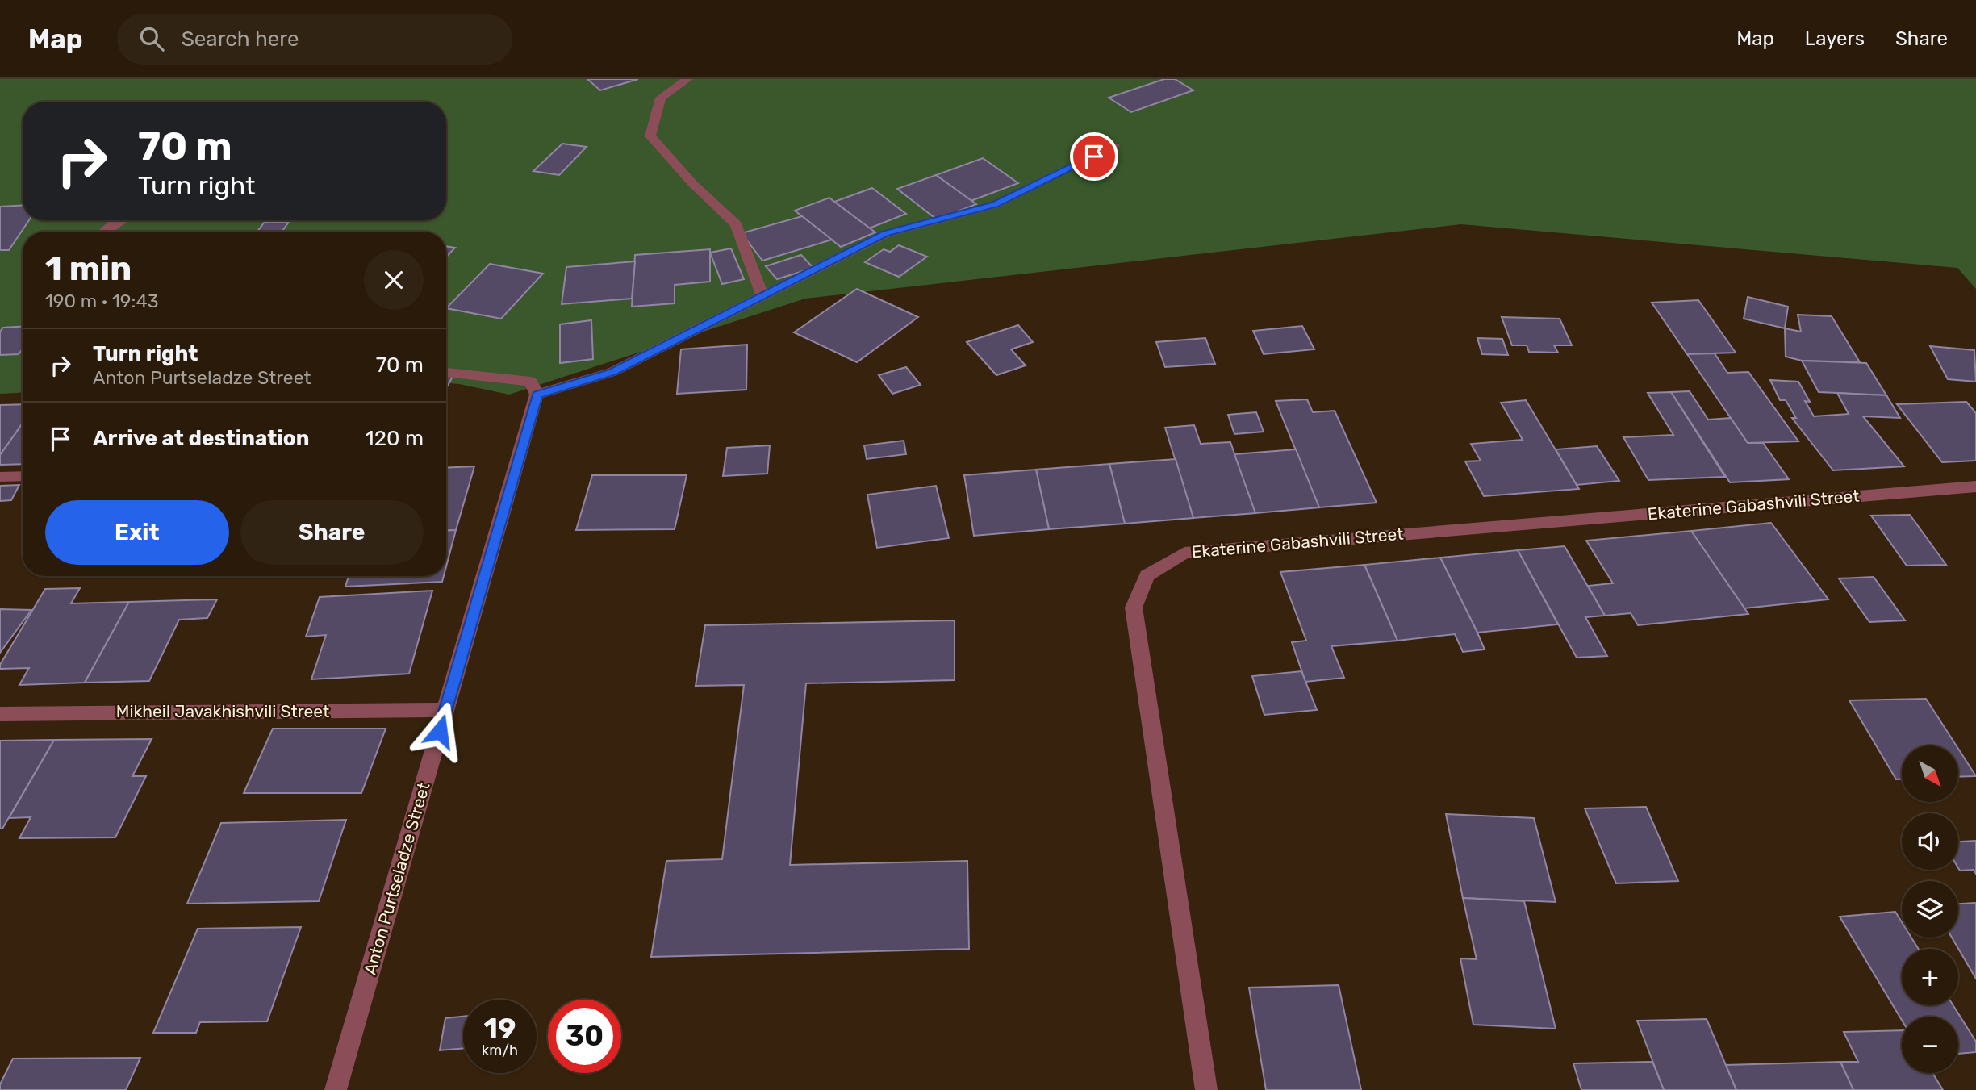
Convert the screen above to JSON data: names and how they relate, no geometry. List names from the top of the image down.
{
  "streets": {
    "street": ["Ekaterine Gabashvili Street", "Mikheil Javakhishvili Street", "Anton Purtseladze Street"]
  },
  "crossings": [
    ["Mikheil Javakhishvili Street", "Anton Purtseladze Street"]
  ],
  "north": "bottom right",
  "page": {
    "header": "Map",
    "search": "Search here",
    "nav": ["Map", "Layers", "Share"],
    "turn": ["70 m", "Turn right"],
    "heading": ["1 min", "190 m · 19:43"],
    "list": [
      {
        "name": "Turn right",
        "note": "Anton Purtseladze Street",
        "value": "70 m"
      },
      {
        "name": "Arrive at destination",
        "value": "120 m"
      }
    ],
    "buttons": ["Exit", "Share"],
    "map_buttons": ["+", "−"],
    "speed": "19 km/h",
    "limit": "30"
  }
}
